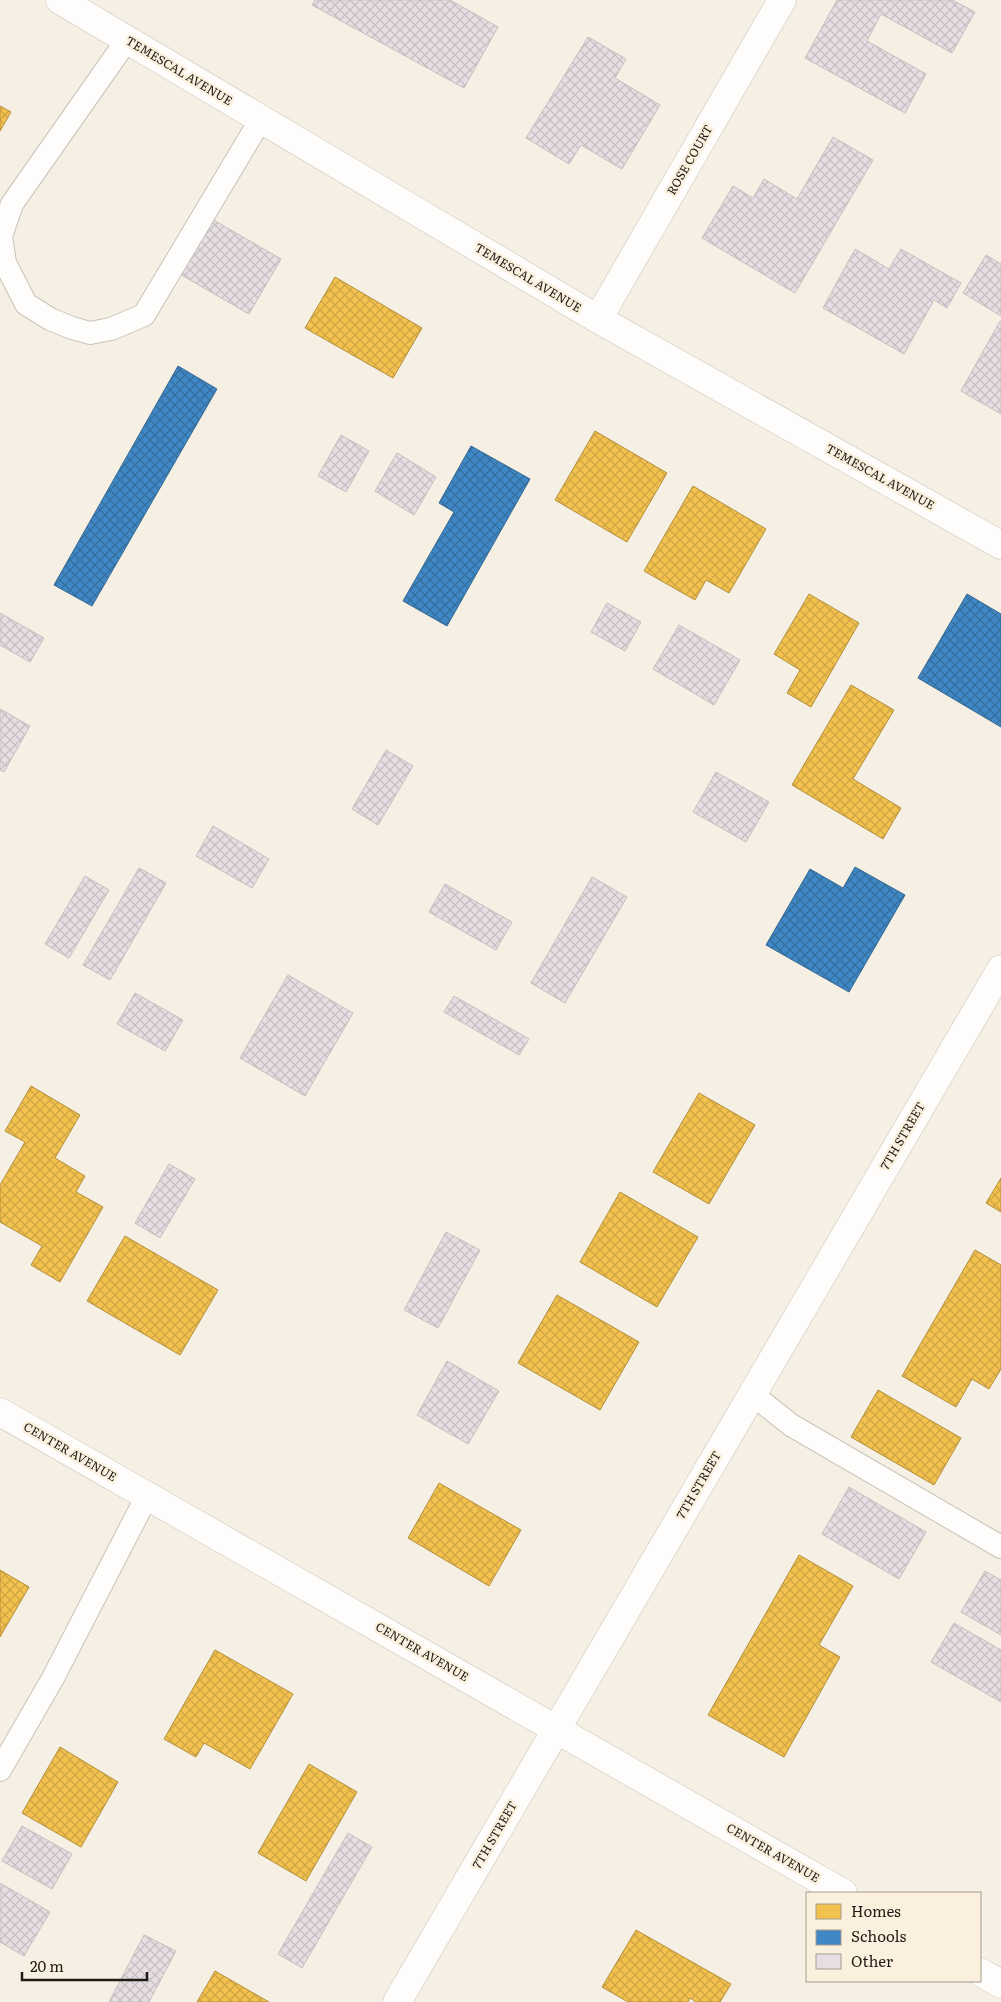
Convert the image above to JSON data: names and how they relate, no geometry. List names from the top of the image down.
{
  "streets": {
    "street": [
      "TEMESCAL AVENUE",
      "ROSE COURT",
      "7TH STREET",
      "CENTER AVENUE"
    ]
  },
  "crossings": [
    ["TEMESCAL AVENUE", "ROSE COURT"],
    ["7TH STREET", "CENTER AVENUE"]
  ],
  "legend": ["Homes", "Schools", "Other"],
  "scale_bar": "20 m"
}
